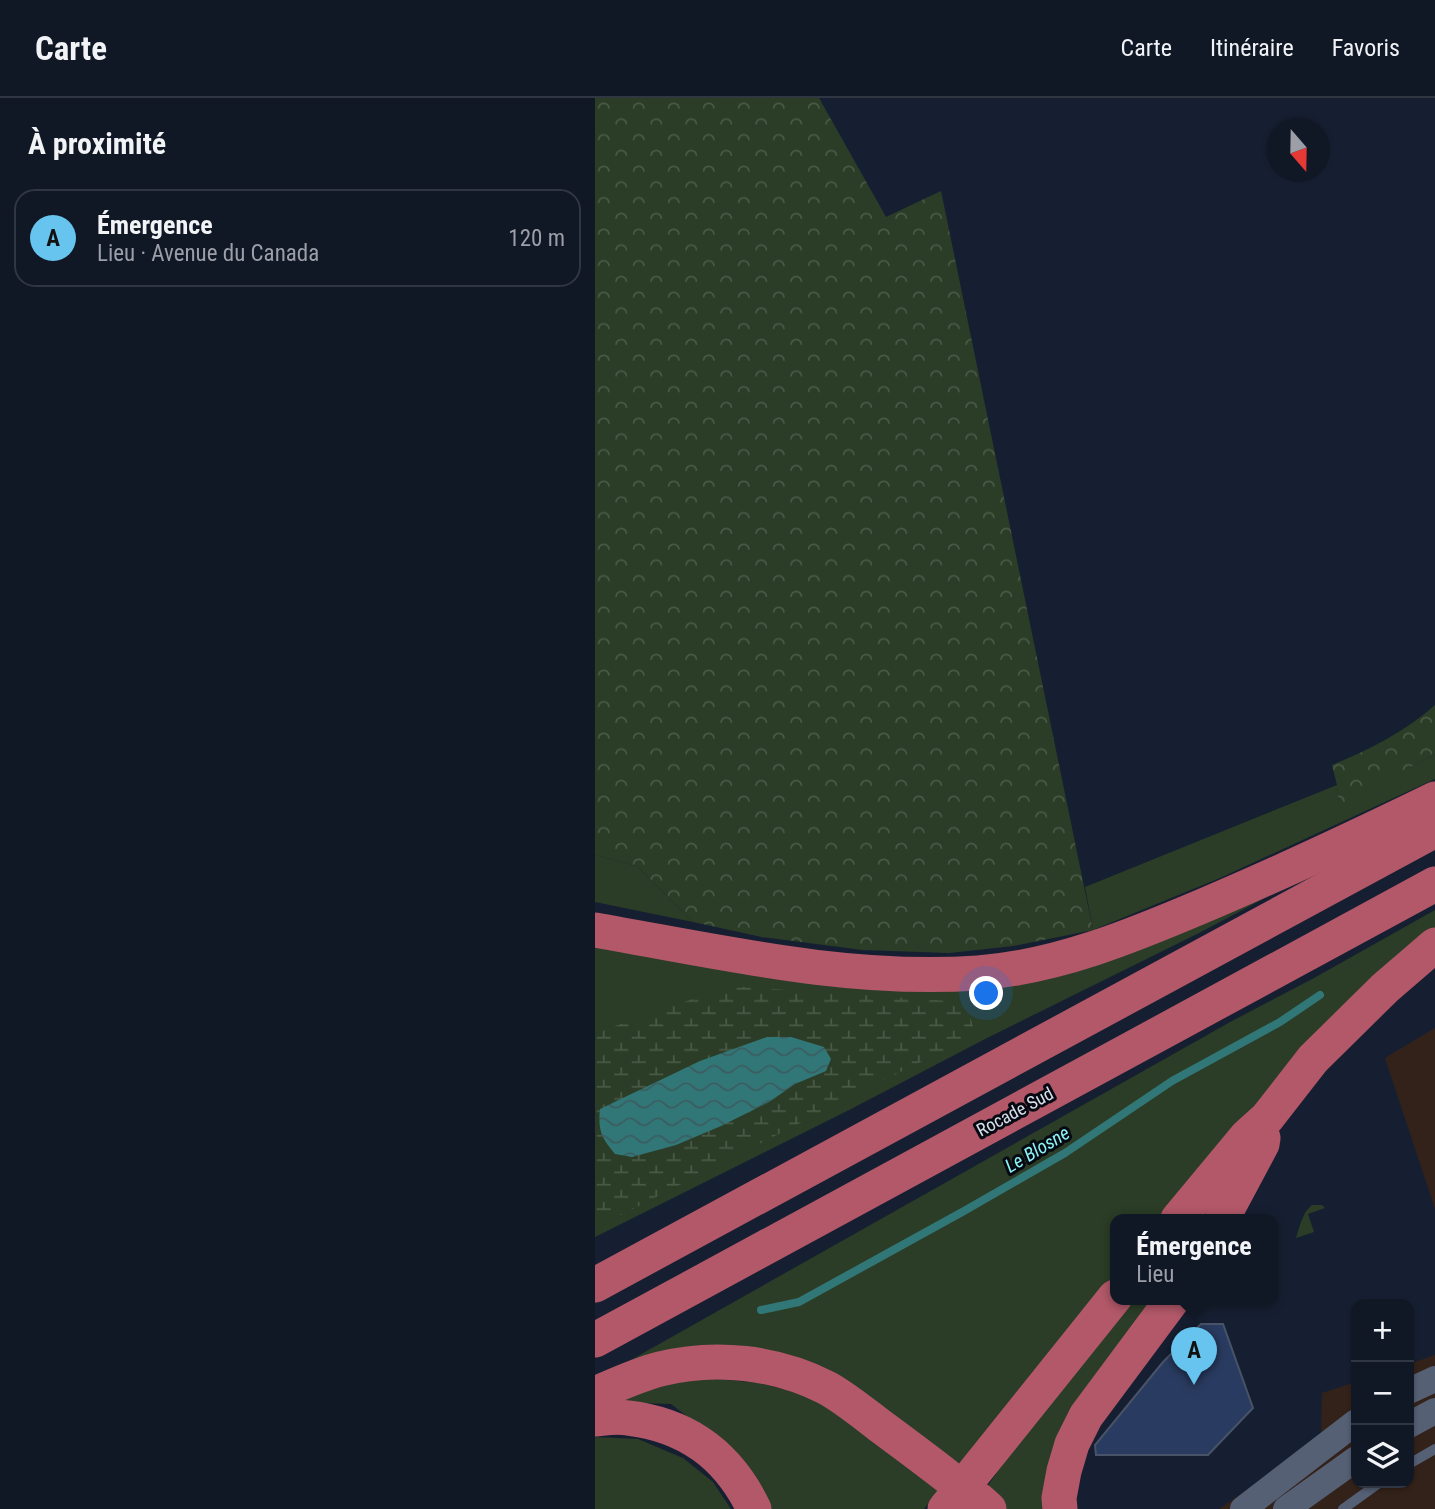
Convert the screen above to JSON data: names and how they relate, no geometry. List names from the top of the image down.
{
  "streets": {
    "highway": ["Rocade Sud"]
  },
  "water": ["Le Blosne"],
  "north": "bottom",
  "page": {
    "header": "Carte",
    "nav": ["Carte", "Itinéraire", "Favoris"],
    "heading": "À proximité",
    "list": [
      {
        "mark": "A",
        "name": "Émergence",
        "note": "Lieu · Avenue du Canada",
        "value": "120 m"
      }
    ],
    "popup": ["Émergence", "Lieu"],
    "map_buttons": ["+", "−"],
    "pins": "A"
  }
}
